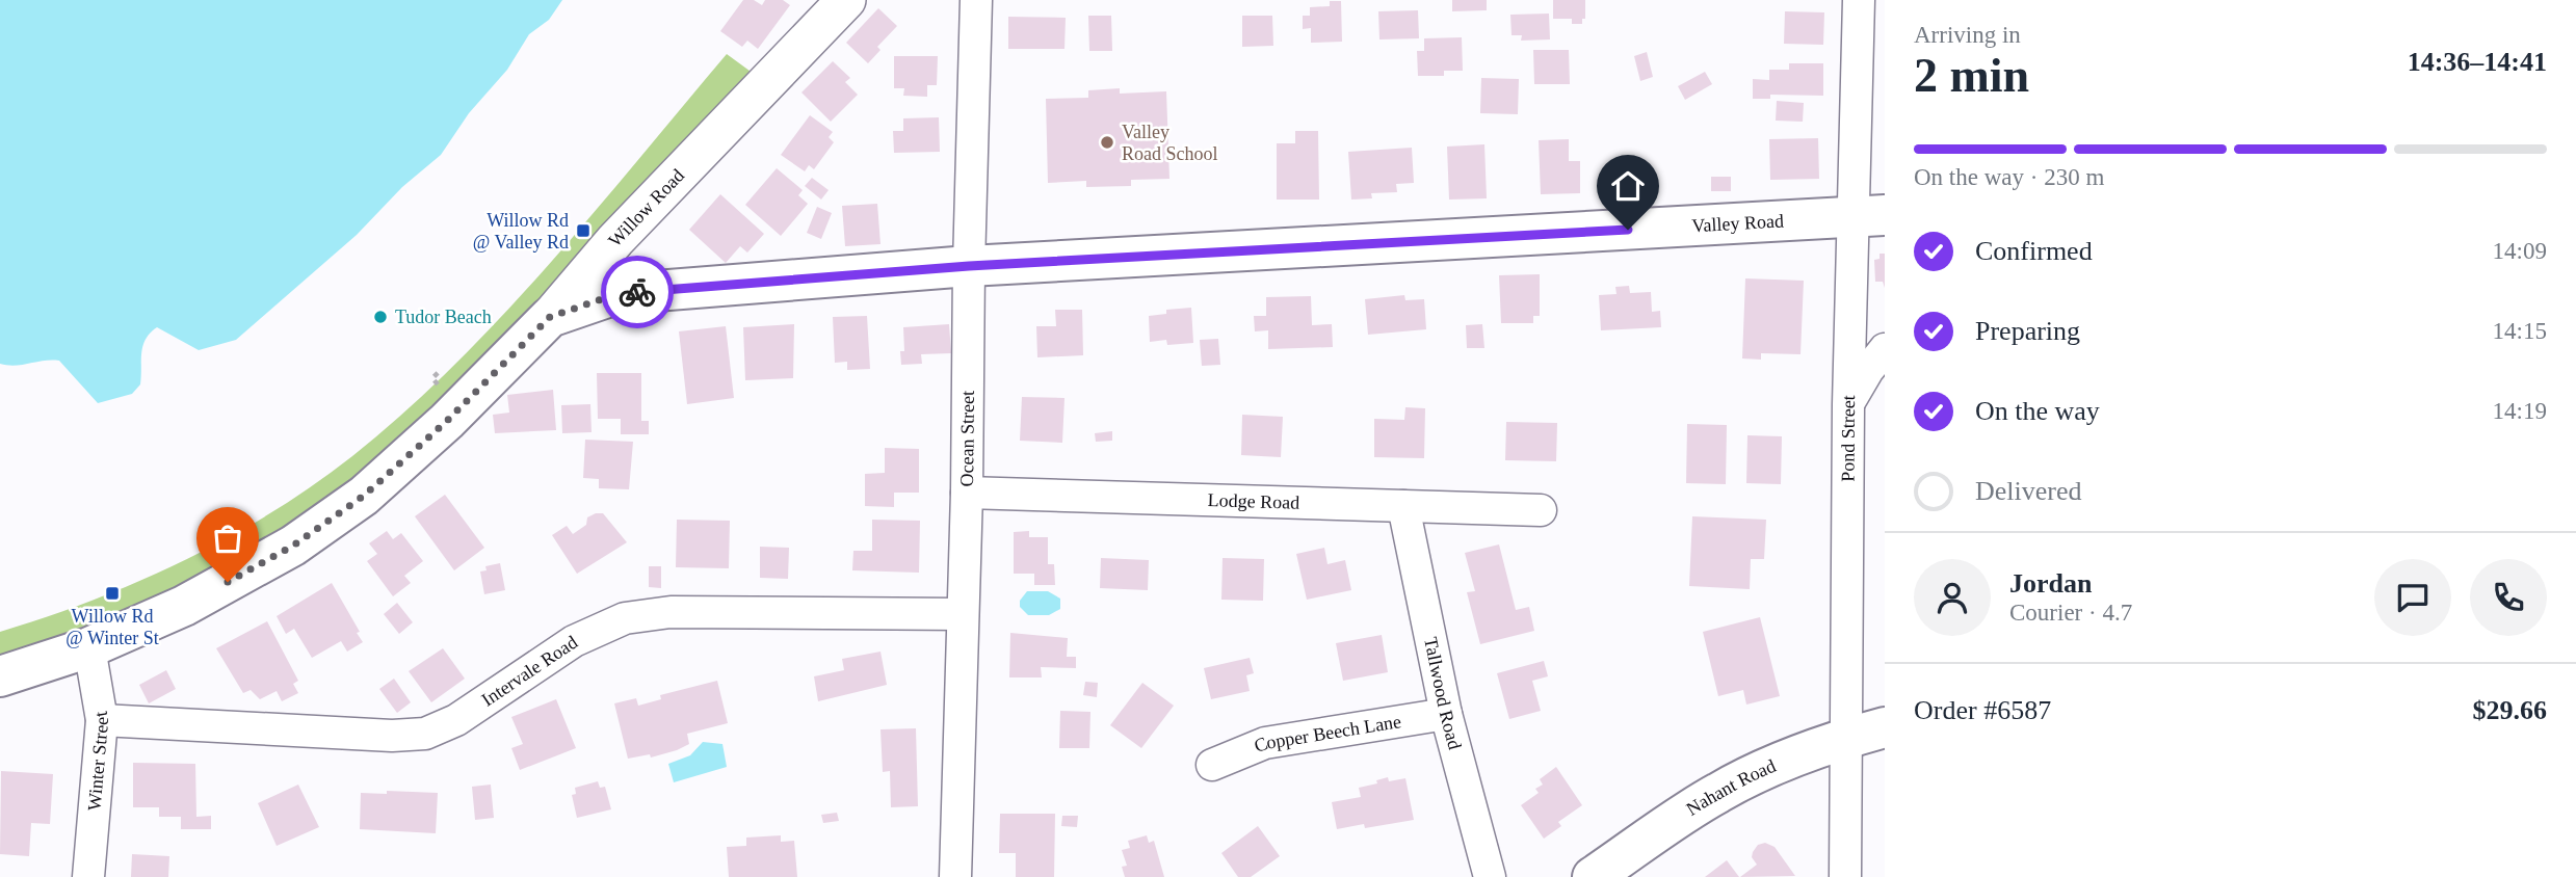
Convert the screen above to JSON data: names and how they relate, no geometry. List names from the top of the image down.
{
  "streets": {
    "main road": ["Willow Road", "Valley Road", "Nahant Road"],
    "street": [
      "Ocean Street",
      "Pond Street",
      "Lodge Road",
      "Intervale Road",
      "Tallwood Road",
      "Copper Beech Lane",
      "Winter Street"
    ]
  },
  "crossings": [
    ["Willow Road", "Valley Road"],
    ["Willow Road", "Winter Street"],
    ["Valley Road", "Ocean Street"],
    ["Valley Road", "Pond Street"],
    ["Ocean Street", "Lodge Road"],
    ["Ocean Street", "Intervale Road"],
    ["Pond Street", "Nahant Road"],
    ["Lodge Road", "Tallwood Road"],
    ["Intervale Road", "Winter Street"],
    ["Tallwood Road", "Copper Beech Lane"]
  ],
  "places": {
    "other": ["Valley Road School", "Tudor Beach"],
    "transit": ["Willow Rd @ Valley Rd", "Willow Rd @ Winter St"]
  },
  "page": {
    "heading": ["2 min", "Arriving in", "14:36–14:41"],
    "panel": [
      "Jordan",
      "Courier · 4.7",
      "Order #6587",
      "$29.66"
    ],
    "bar": "On the way · 230 m",
    "list": [
      ["Confirmed", "14:09"],
      ["Preparing", "14:15"],
      ["On the way", "14:19"],
      "Delivered"
    ]
  }
}
